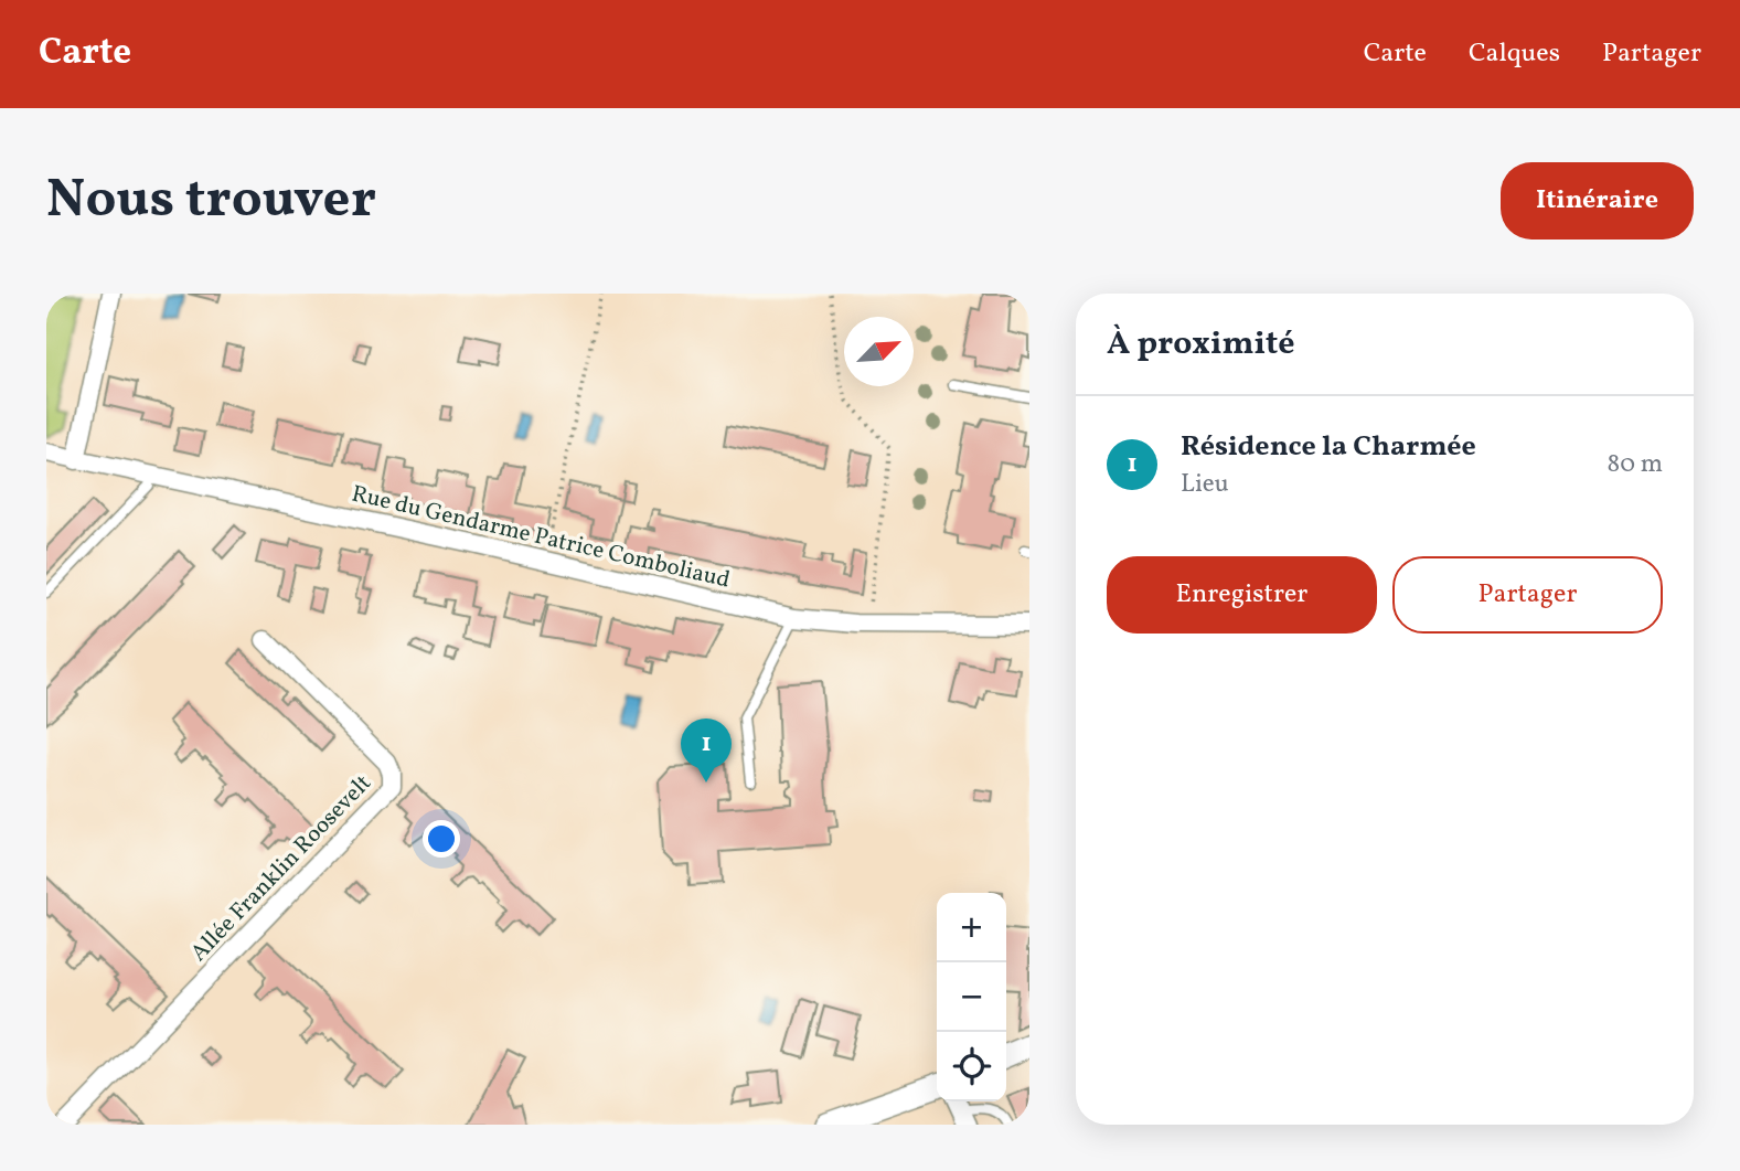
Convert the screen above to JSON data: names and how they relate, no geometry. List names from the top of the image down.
{
  "streets": {
    "street": ["Rue du Gendarme Patrice Comboliaud", "Allée Franklin Roosevelt"]
  },
  "north": "top right",
  "page": {
    "header": "Carte",
    "nav": ["Carte", "Calques", "Partager"],
    "buttons": [
      "Itinéraire",
      ["Enregistrer", "Partager"]
    ],
    "title": "Nous trouver",
    "heading": "À proximité",
    "list": [
      {
        "mark": "1",
        "name": "Résidence la Charmée",
        "note": "Lieu",
        "value": "80 m"
      }
    ],
    "pins": "1",
    "map_buttons": ["+", "−"]
  }
}
